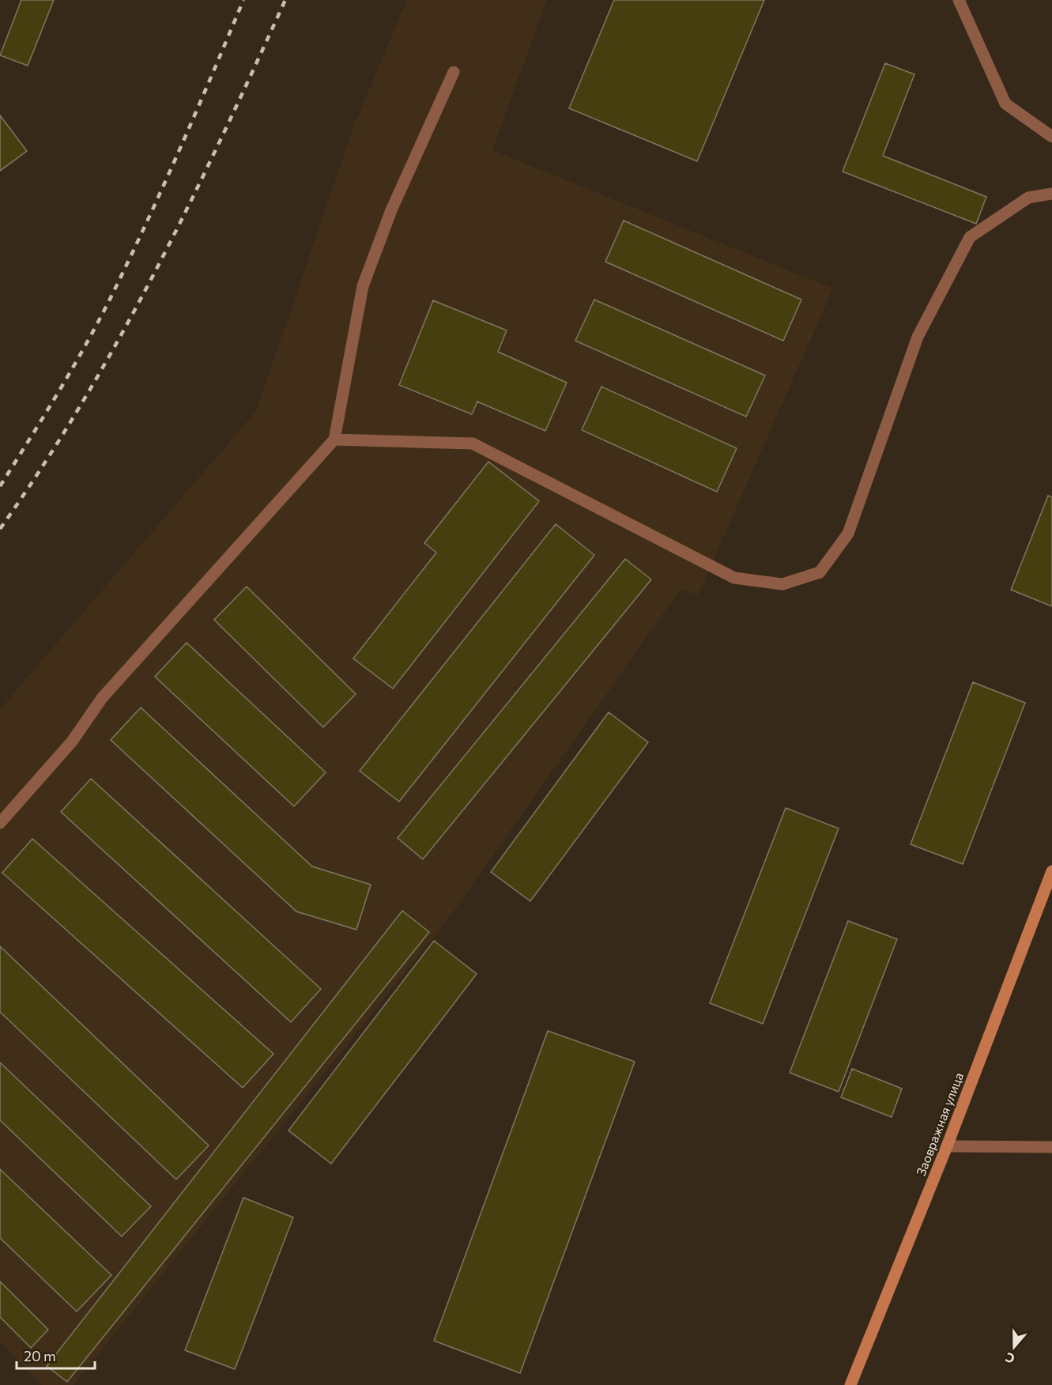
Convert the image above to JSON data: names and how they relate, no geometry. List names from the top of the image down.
{
  "streets": {
    "street": ["Заовражная улица"]
  },
  "scale_bar": "20 m",
  "north": "bottom"
}
